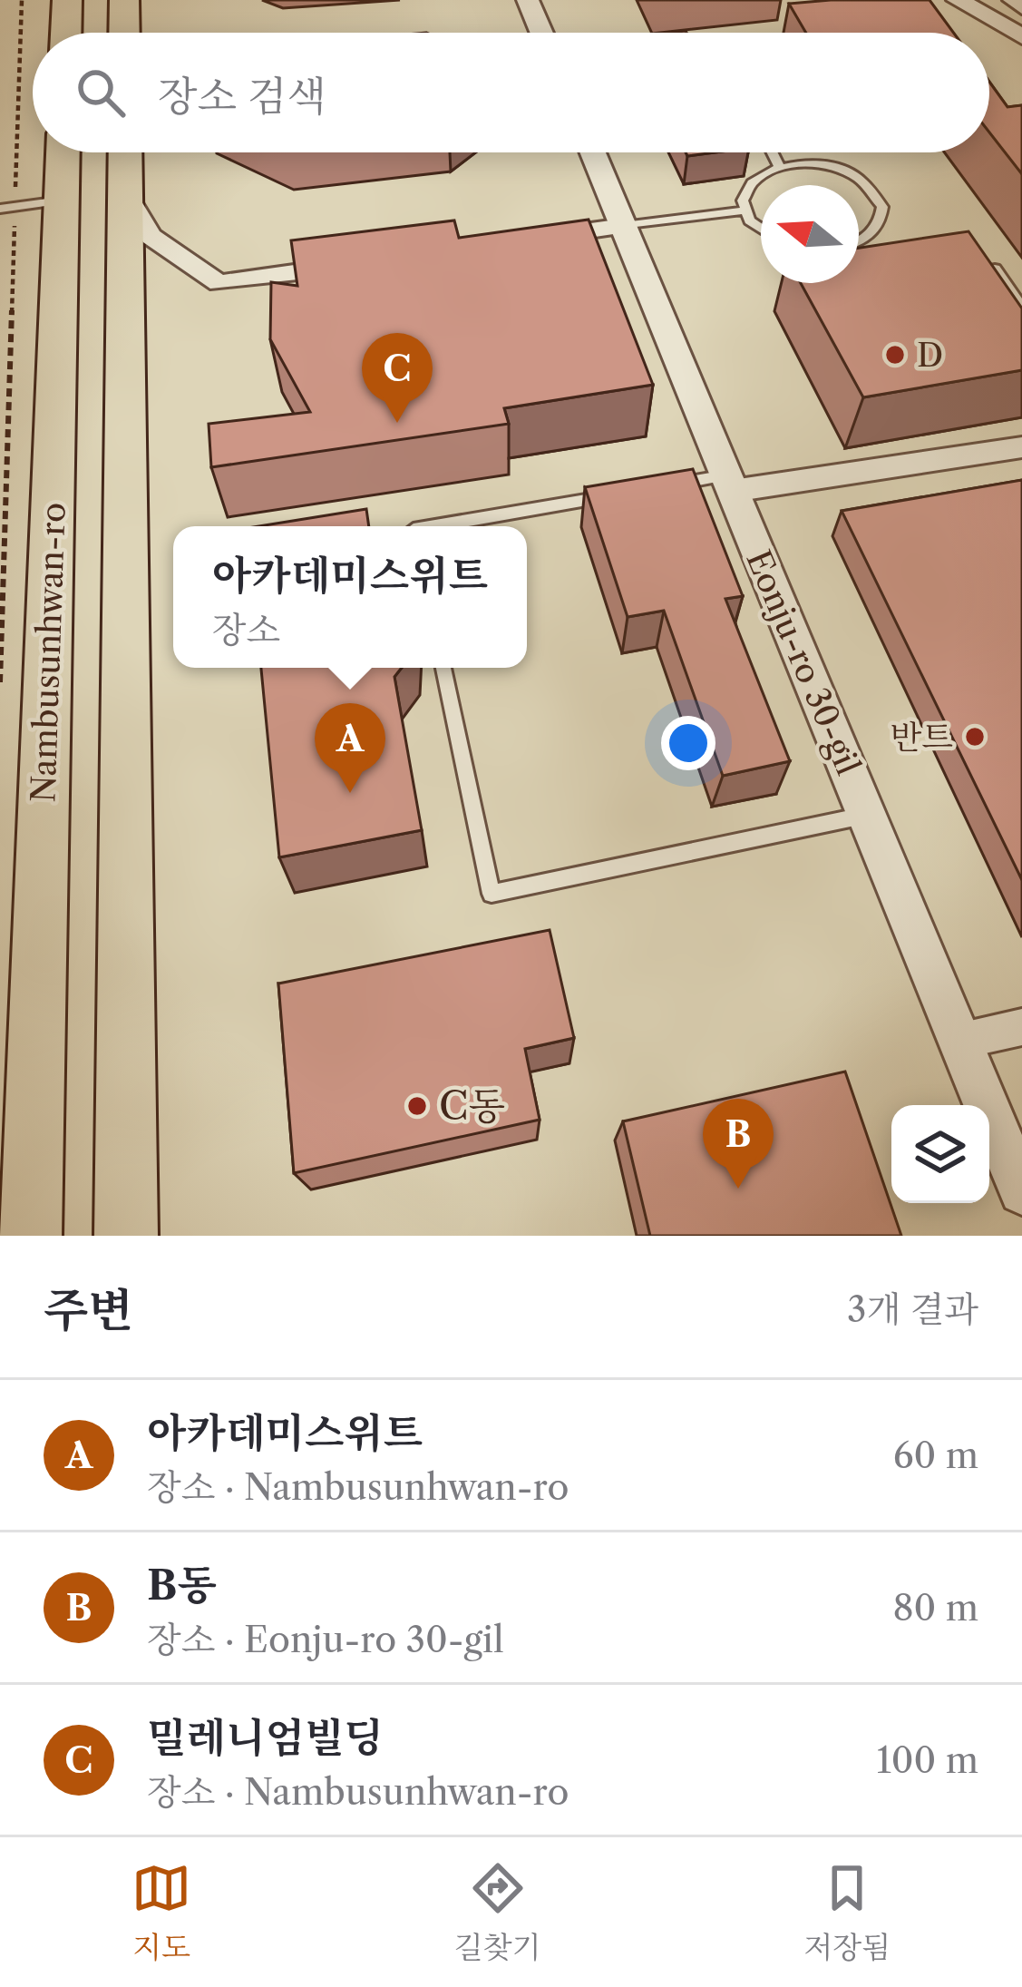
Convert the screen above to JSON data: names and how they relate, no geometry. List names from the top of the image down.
{
  "streets": {
    "main road": ["Nambusunhwan-ro"],
    "street": ["Eonju-ro 30-gil"]
  },
  "places": ["D", "반트", "C동"],
  "north": "left",
  "page": {
    "search": "장소 검색",
    "pins": ["C", "A", "B"],
    "popup": ["아카데미스위트", "장소"],
    "heading": ["주변", "3개 결과"],
    "list": [
      {
        "mark": "A",
        "name": "아카데미스위트",
        "note": "장소 · Nambusunhwan-ro",
        "value": "60 m"
      },
      {
        "mark": "B",
        "name": "B동",
        "note": "장소 · Eonju-ro 30-gil",
        "value": "80 m"
      },
      {
        "mark": "C",
        "name": "밀레니엄빌딩",
        "note": "장소 · Nambusunhwan-ro",
        "value": "100 m"
      }
    ],
    "nav": ["지도", "길찾기", "저장됨"]
  }
}
